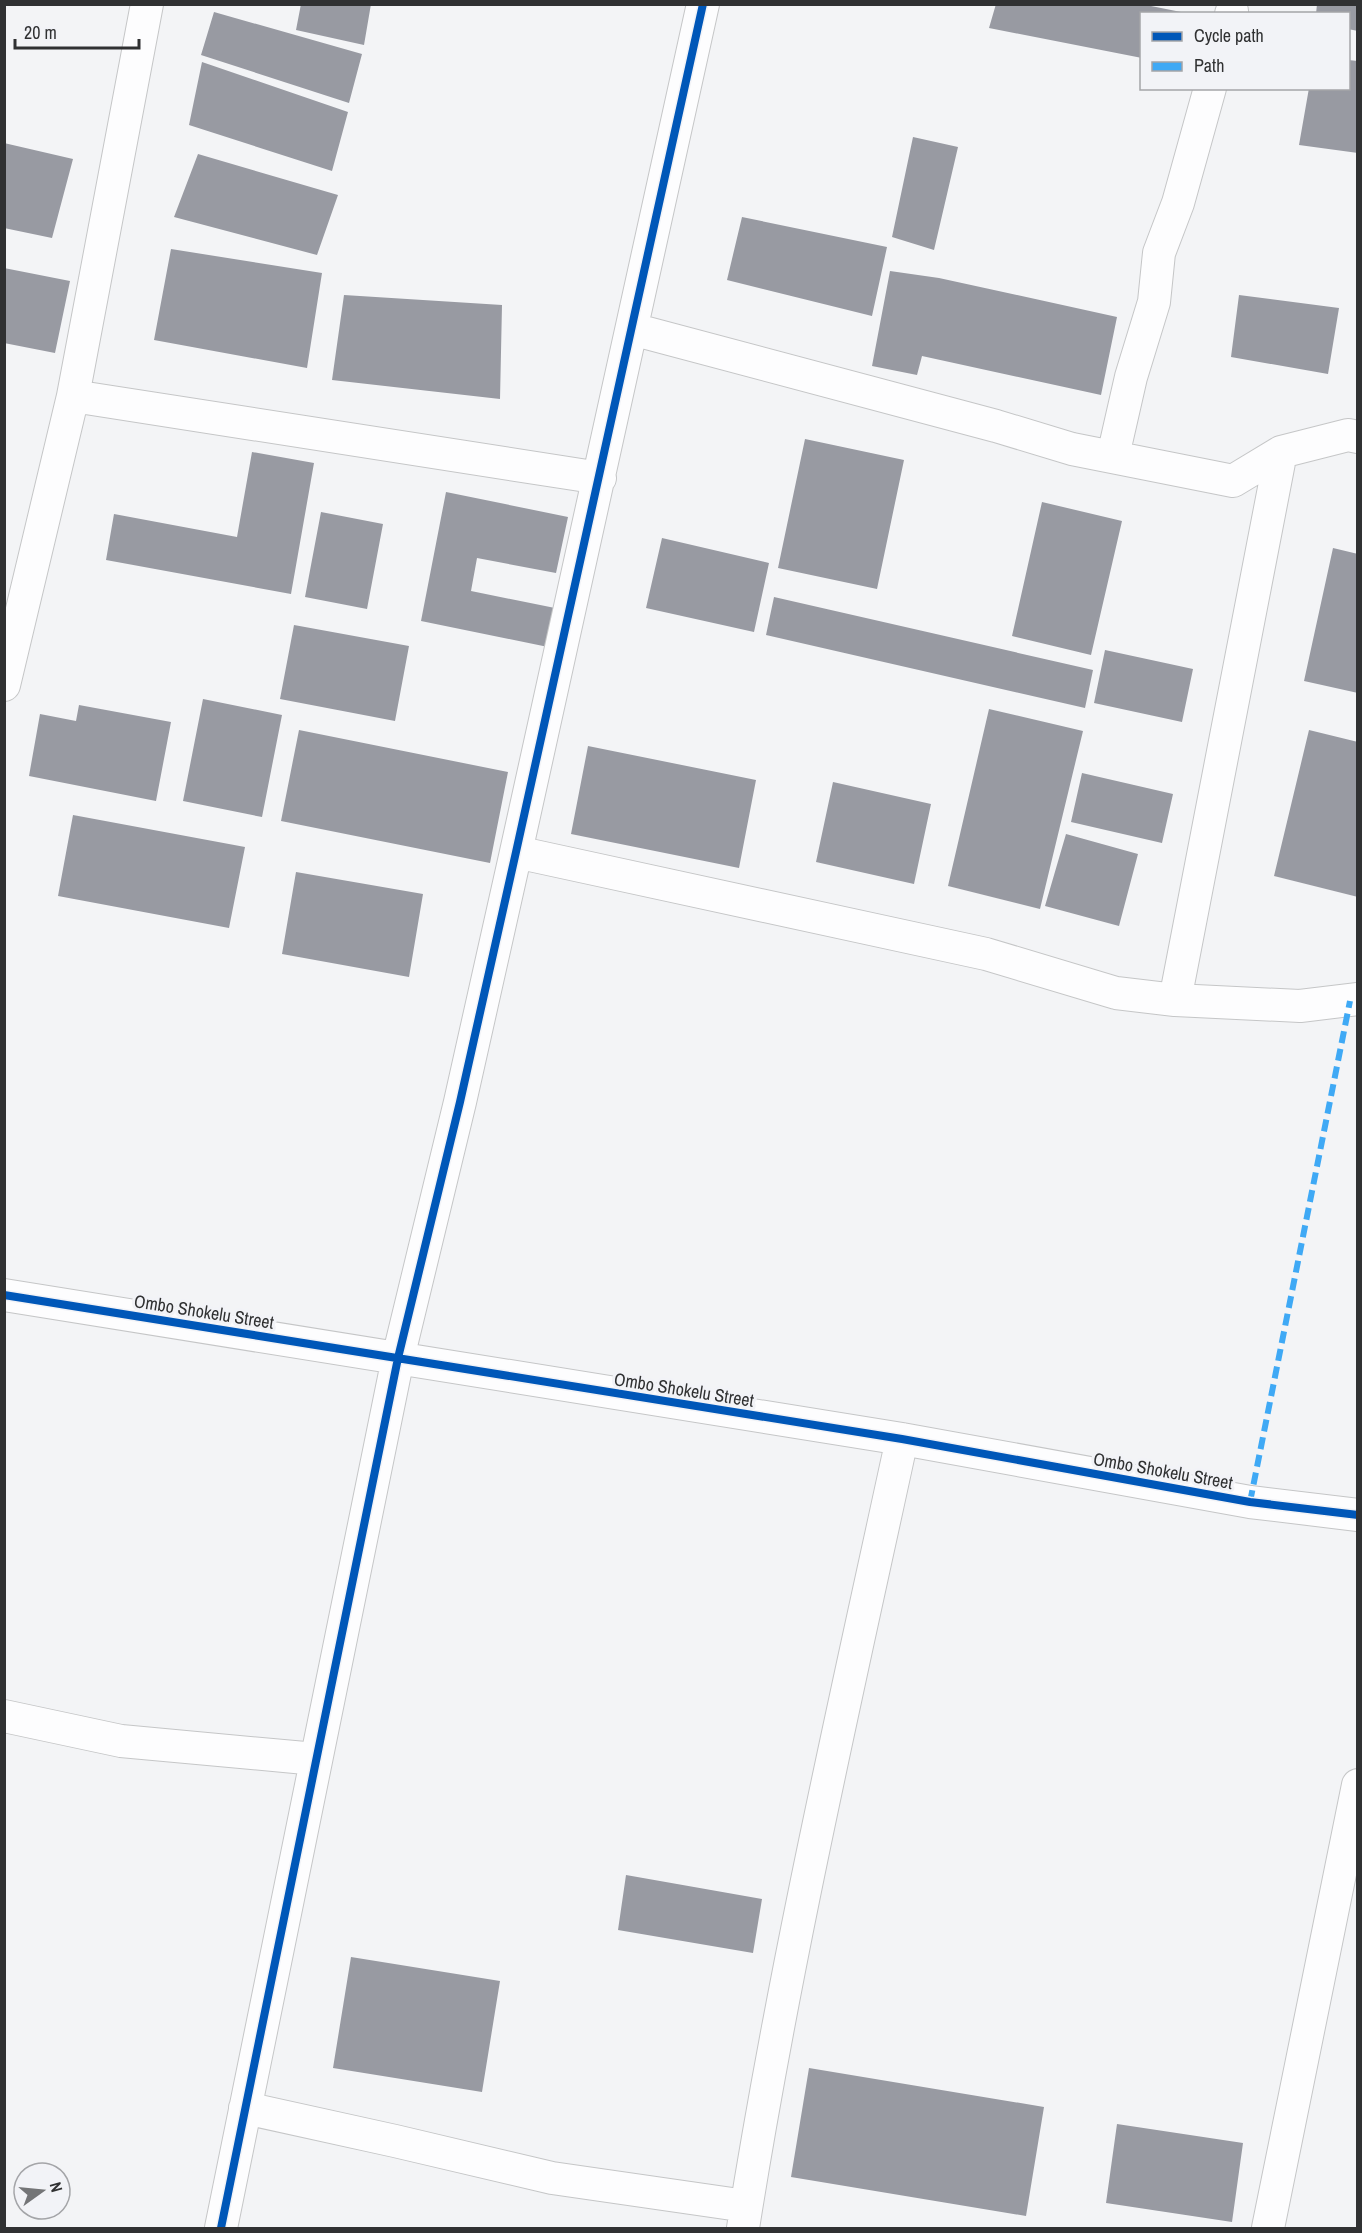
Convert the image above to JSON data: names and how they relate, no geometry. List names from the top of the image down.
{
  "streets": {
    "street": ["Ombo Shokelu Street"]
  },
  "legend": ["Cycle path", "Path"],
  "scale_bar": "20 m",
  "north": "right"
}
